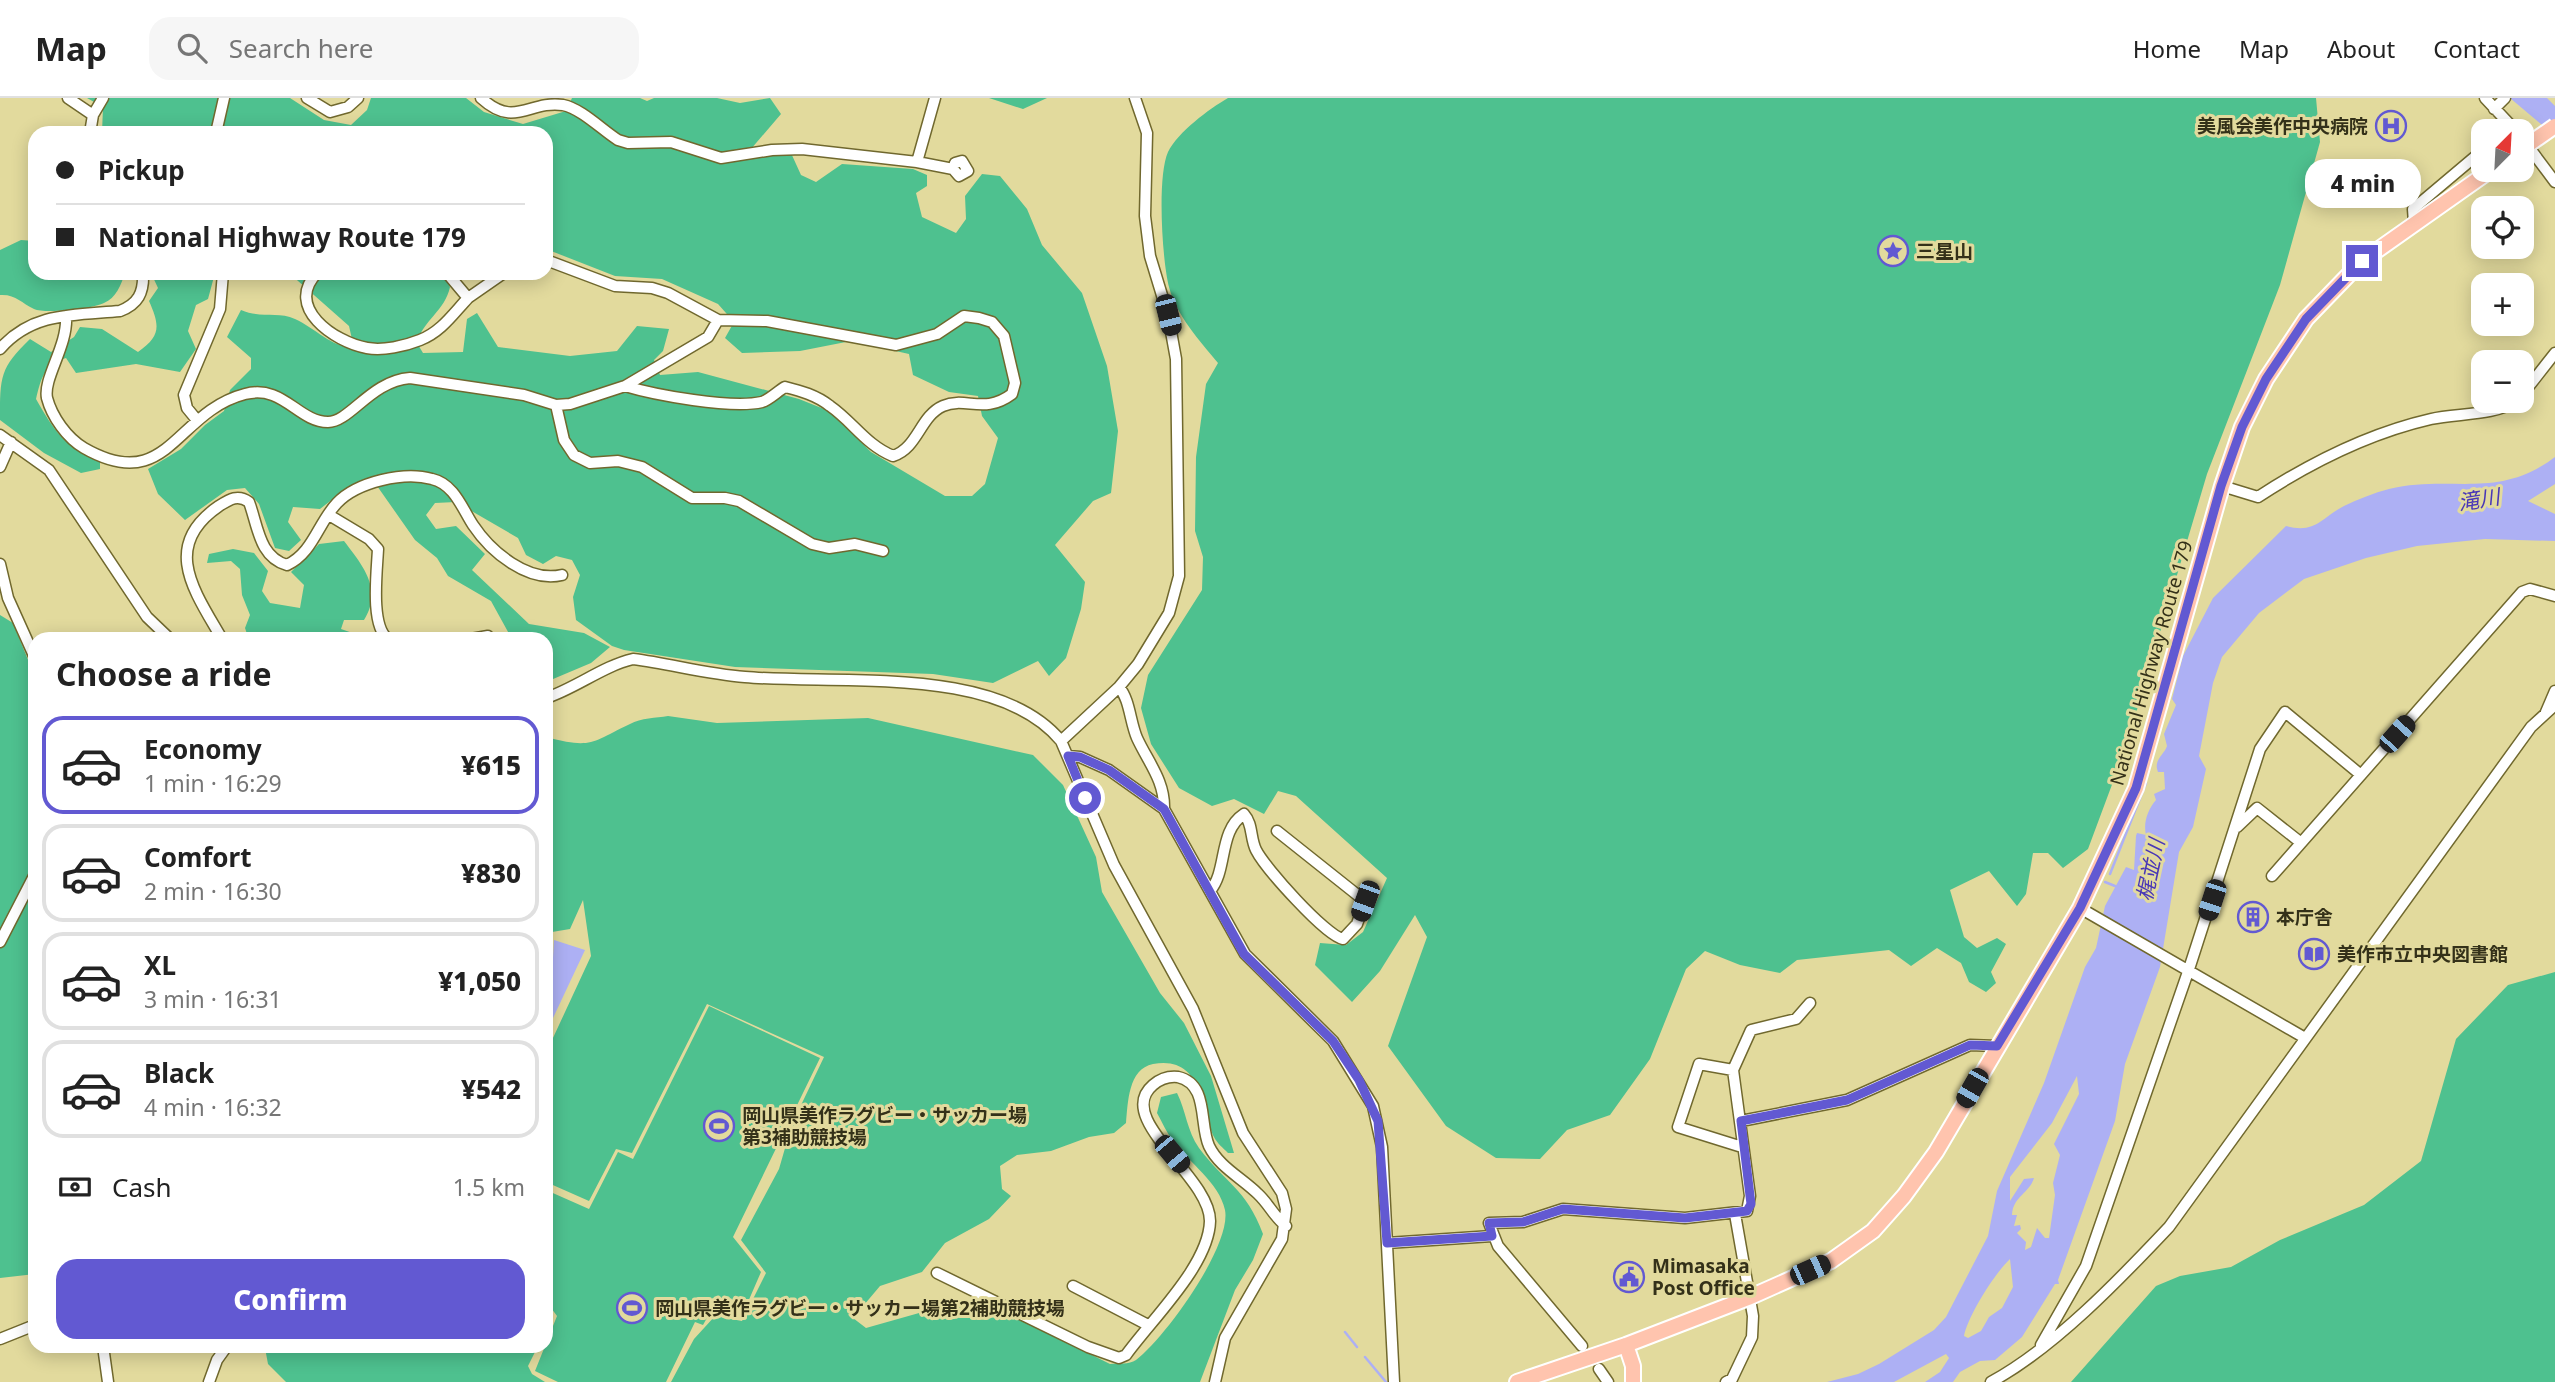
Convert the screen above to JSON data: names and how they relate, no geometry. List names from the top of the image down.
{
  "streets": {
    "highway": ["National Highway Route 179"]
  },
  "water": ["滝川", "梶並川"],
  "places": {
    "hospital": ["美風会美作中央病院"],
    "place": ["三星山"],
    "building": ["本庁舎"],
    "library": ["美作市立中央図書館"],
    "sports": ["岡山県美作ラグビー・サッカー場 第3補助競技場", "岡山県美作ラグビー・サッカー場第2補助競技場"],
    "public building": ["Mimasaka Post Office"]
  },
  "north": "top right",
  "page": {
    "header": "Map",
    "search": "Search here",
    "nav": [
      "Home",
      "Map",
      "About",
      "Contact"
    ],
    "map_buttons": ["+", "−"],
    "banner": ["Pickup", "National Highway Route 179"],
    "bubble": "4 min",
    "heading": "Choose a ride",
    "list": [
      {
        "name": "Economy",
        "note": "1 min · 16:29",
        "value": "¥615"
      },
      {
        "name": "Comfort",
        "note": "2 min · 16:30",
        "value": "¥830"
      },
      {
        "name": "XL",
        "note": "3 min · 16:31",
        "value": "¥1,050"
      },
      {
        "name": "Black",
        "note": "4 min · 16:32",
        "value": "¥542"
      }
    ],
    "pay": ["Cash", "1.5 km"],
    "buttons": "Confirm"
  }
}
